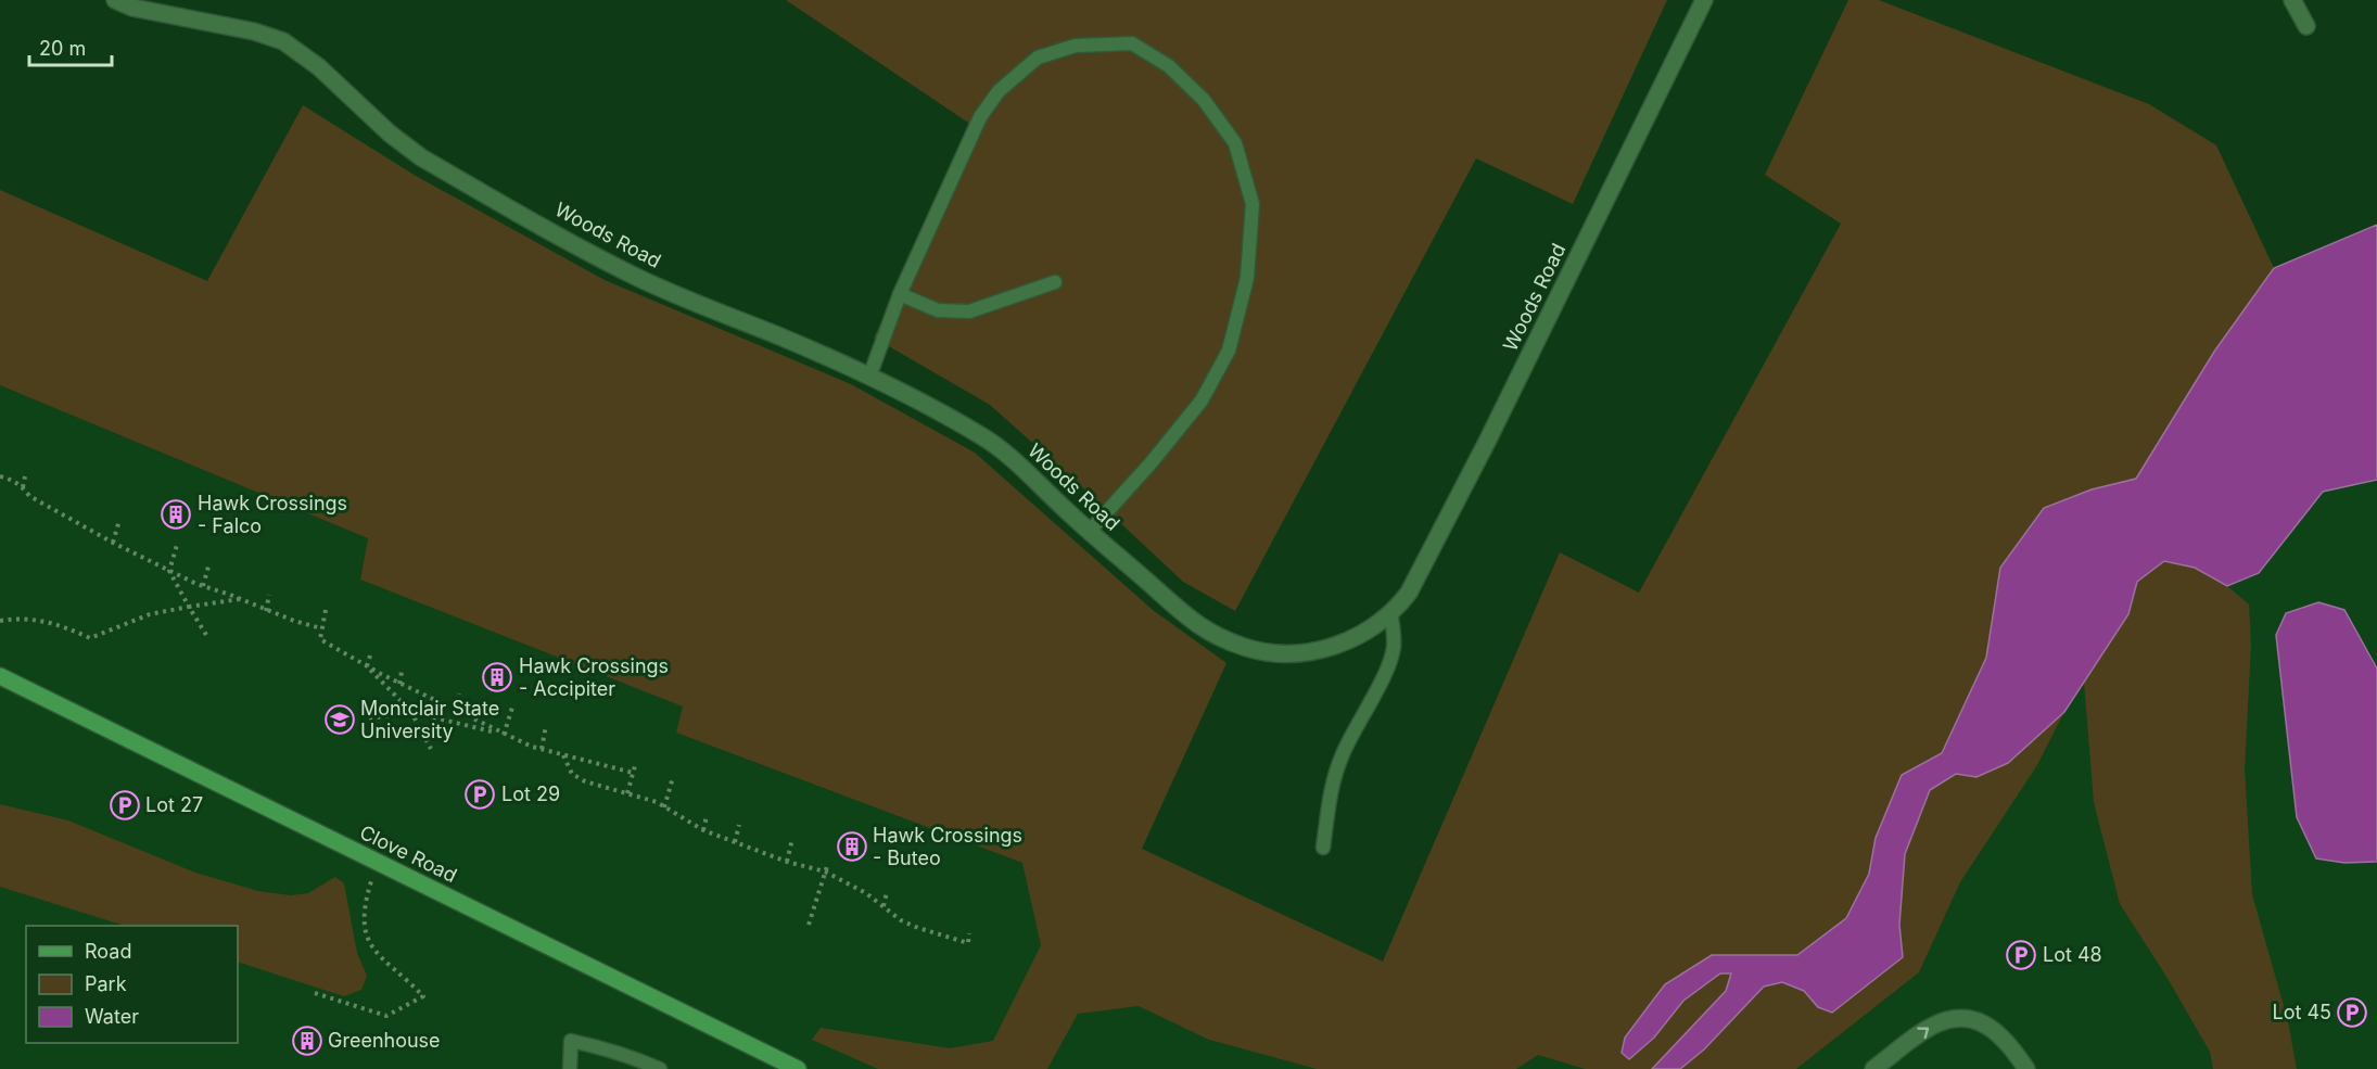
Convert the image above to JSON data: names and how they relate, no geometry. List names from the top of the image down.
{
  "streets": {
    "street": ["Woods Road", "Clove Road"]
  },
  "places": {
    "building": [
      "Hawk Crossings - Falco",
      "Hawk Crossings - Accipiter",
      "Hawk Crossings - Buteo",
      "Greenhouse"
    ],
    "school or university": ["Montclair State University"],
    "parking": [
      "Lot 29",
      "Lot 27",
      "Lot 48",
      "Lot 45"
    ]
  },
  "legend": ["Road", "Park", "Water"],
  "scale_bar": "20 m"
}
